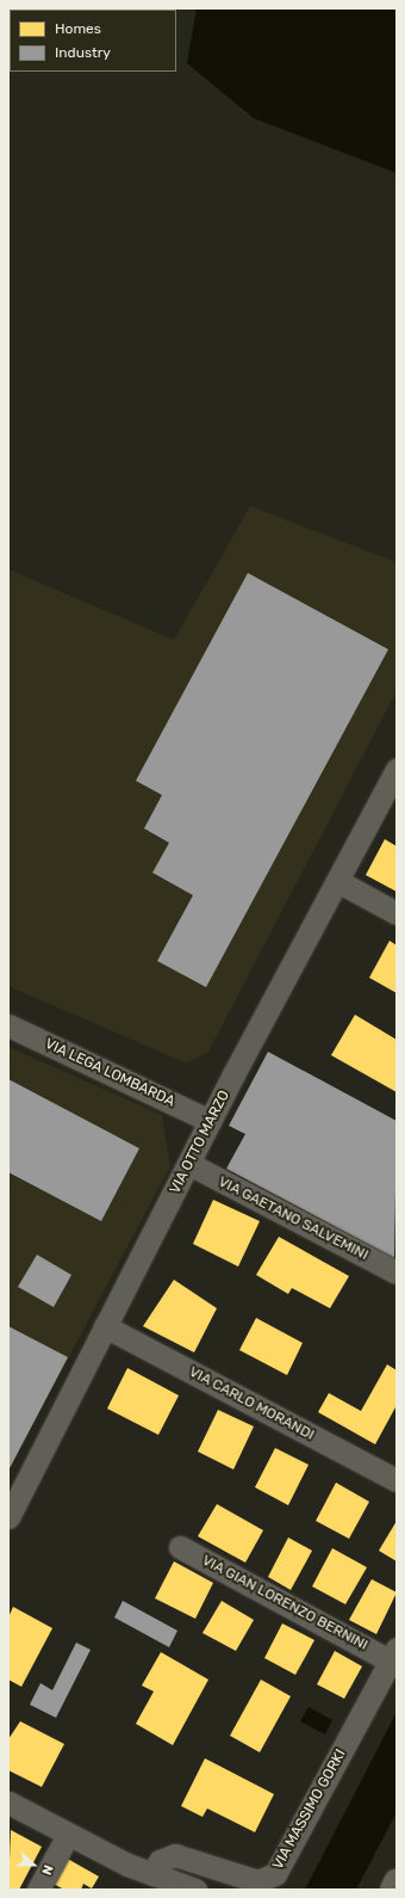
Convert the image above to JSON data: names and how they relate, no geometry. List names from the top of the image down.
{
  "streets": {
    "street": [
      "VIA LEGA LOMBARDA",
      "VIA OTTO MARZO",
      "VIA GAETANO SALVEMINI",
      "VIA CARLO MORANDI",
      "VIA GIAN LORENZO BERNINI",
      "VIA MASSIMO GORKI"
    ]
  },
  "crossings": [
    ["VIA LEGA LOMBARDA", "VIA OTTO MARZO"],
    ["VIA OTTO MARZO", "VIA GAETANO SALVEMINI"],
    ["VIA OTTO MARZO", "VIA CARLO MORANDI"],
    ["VIA GIAN LORENZO BERNINI", "VIA MASSIMO GORKI"]
  ],
  "legend": ["Homes", "Industry"],
  "north": "right"
}
